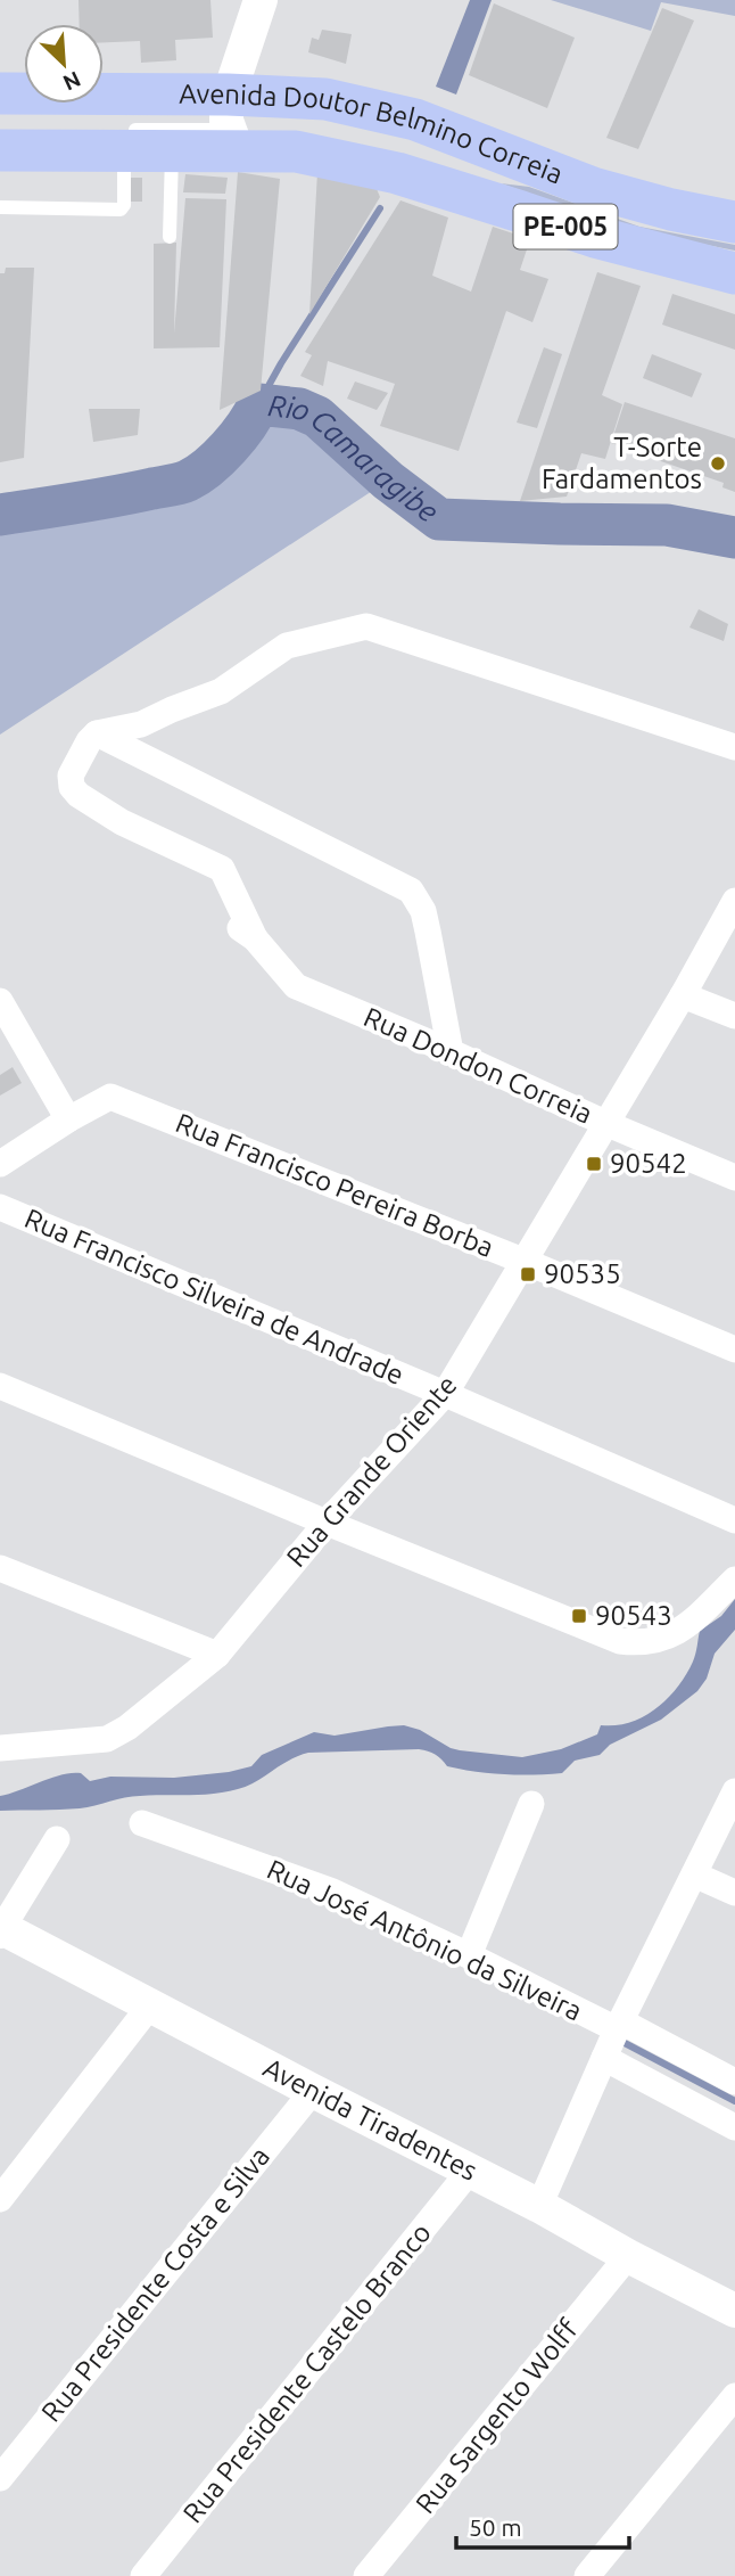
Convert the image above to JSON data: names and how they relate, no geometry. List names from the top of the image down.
{
  "streets": {
    "main road": ["Avenida Doutor Belmino Correia", "PE-005"],
    "street": [
      "Rua Dondon Correia",
      "Rua Francisco Pereira Borba",
      "Rua Francisco Silveira de Andrade",
      "Rua Grande Oriente",
      "Rua José Antônio da Silveira",
      "Avenida Tiradentes",
      "Rua Presidente Costa e Silva",
      "Rua Presidente Castelo Branco",
      "Rua Sargento Wolff"
    ]
  },
  "crossings": [
    ["Rua Dondon Correia", "Rua Grande Oriente"],
    ["Rua Francisco Pereira Borba", "Rua Grande Oriente"],
    ["Rua Francisco Silveira de Andrade", "Rua Grande Oriente"],
    ["Avenida Tiradentes", "Rua Presidente Costa e Silva"],
    ["Avenida Tiradentes", "Rua Presidente Castelo Branco"],
    ["Avenida Tiradentes", "Rua Sargento Wolff"]
  ],
  "water": ["Rio Camaragibe"],
  "places": {
    "other": ["T-Sorte Fardamentos"],
    "transit": ["90542", "90535", "90543"]
  },
  "scale_bar": "50 m",
  "north": "bottom right"
}
